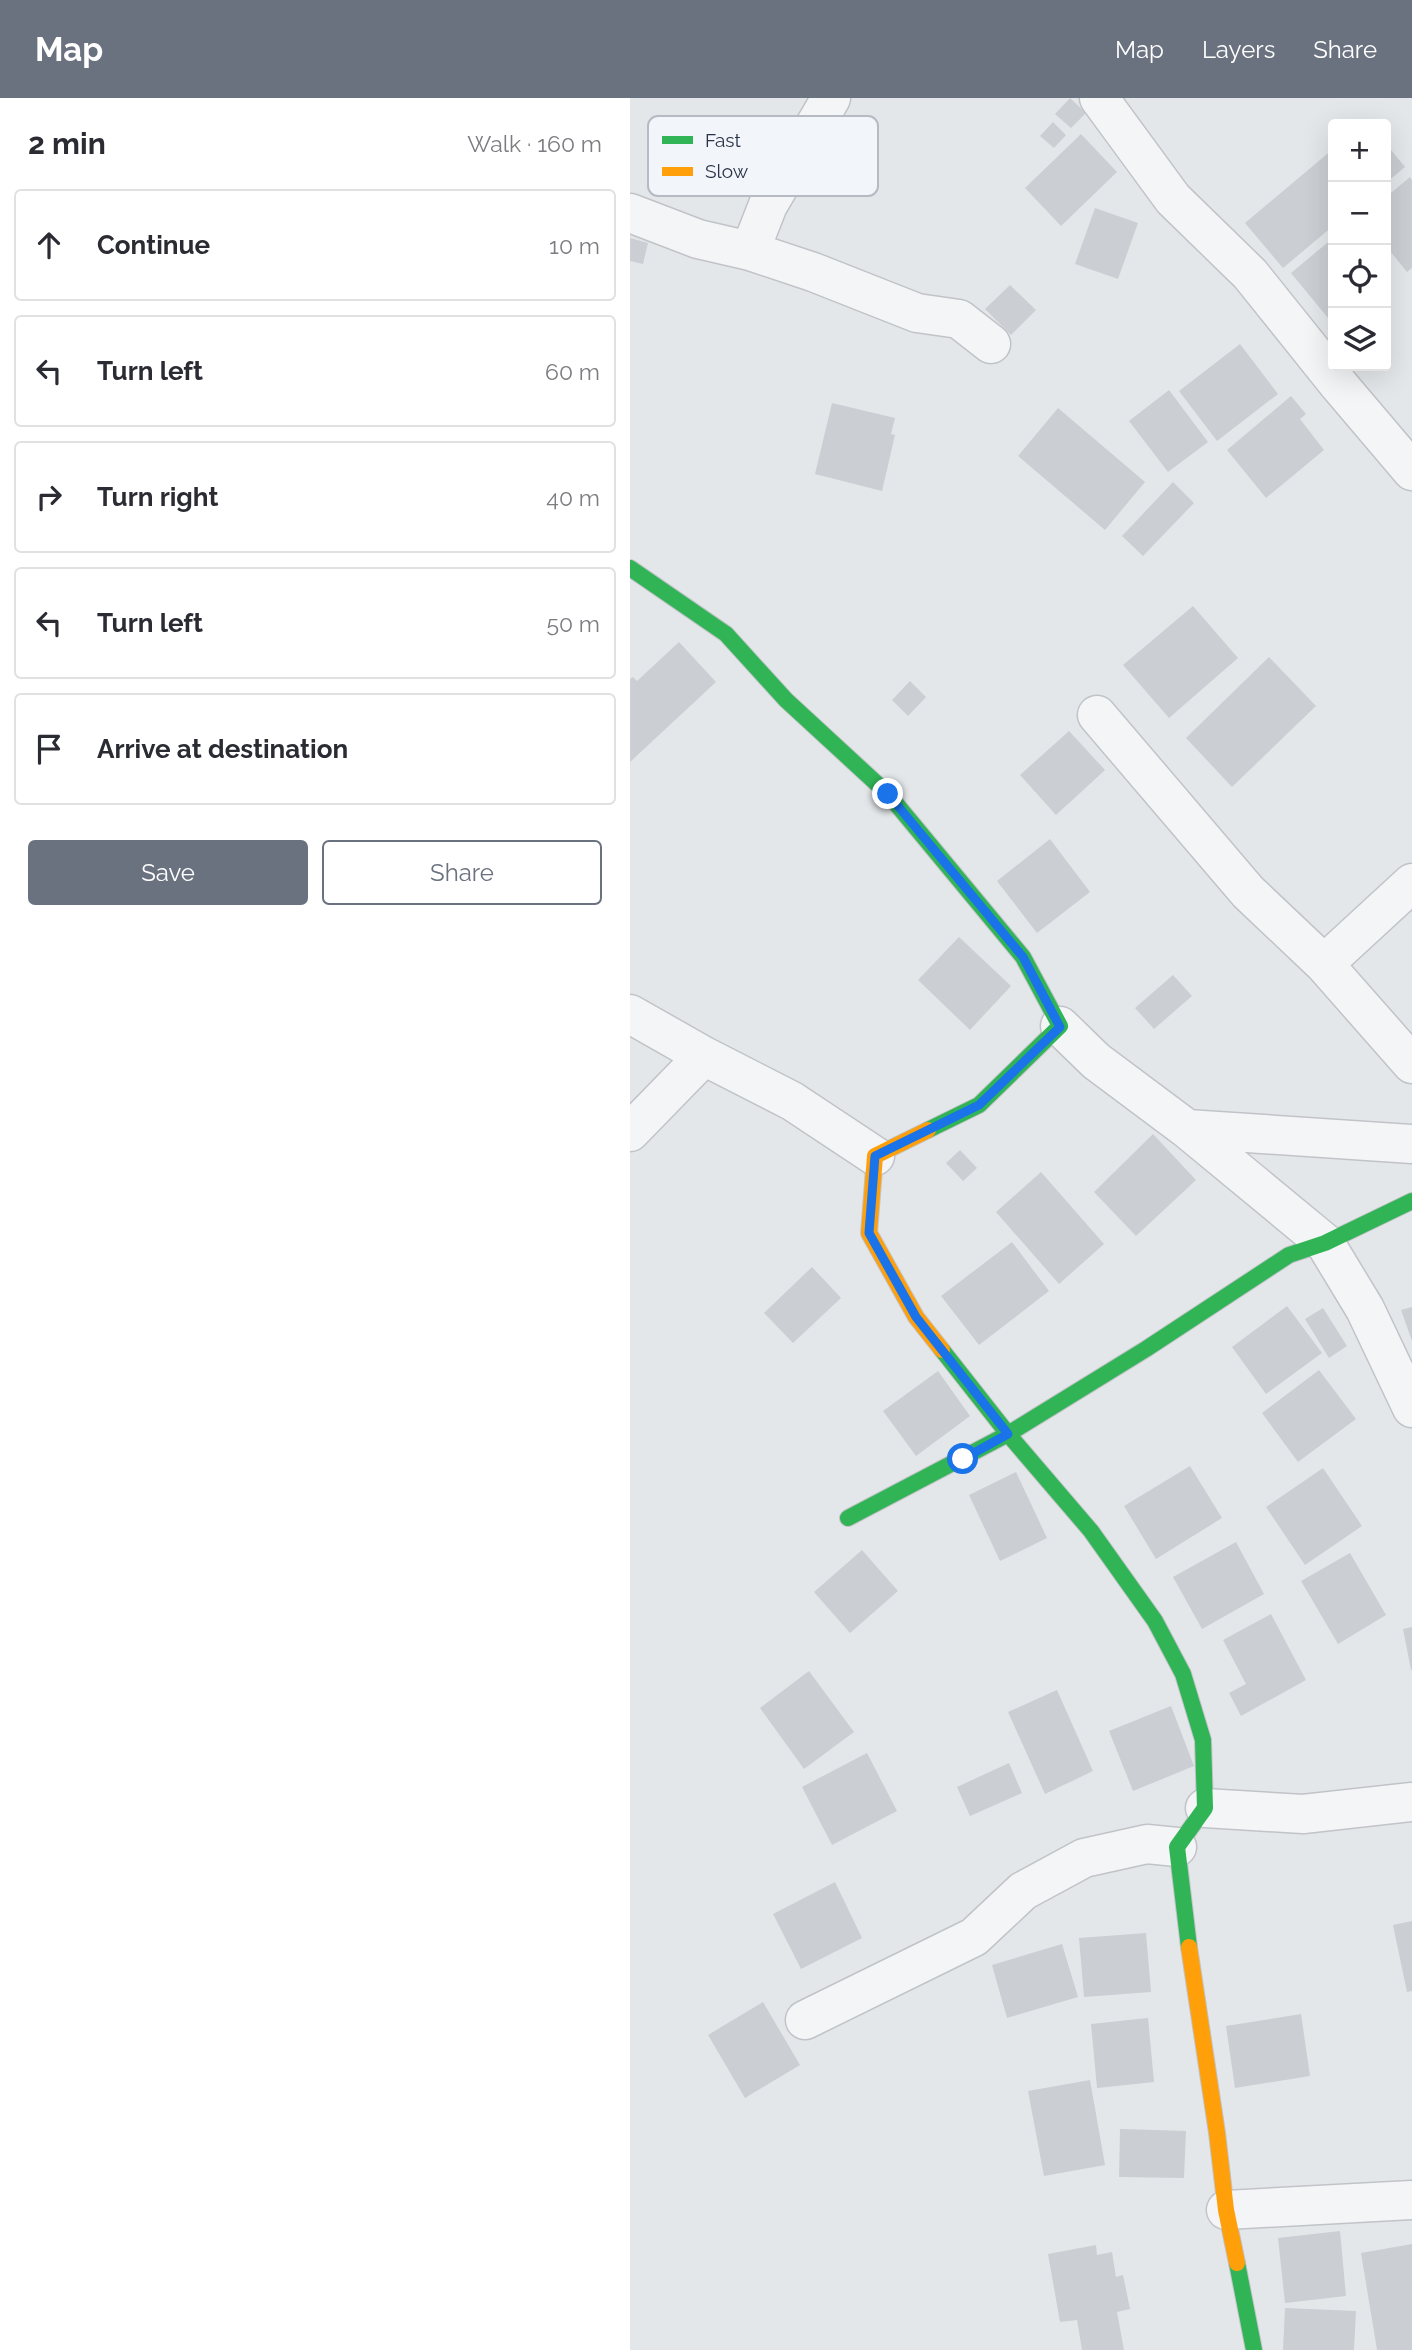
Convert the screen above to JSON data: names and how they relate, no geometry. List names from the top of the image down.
{
  "legend": ["Fast", "Slow"],
  "page": {
    "header": "Map",
    "nav": ["Map", "Layers", "Share"],
    "heading": ["2 min", "Walk · 160 m"],
    "map_buttons": ["+", "−"],
    "list": [
      ["Continue", "10 m"],
      ["Turn left", "60 m"],
      ["Turn right", "40 m"],
      ["Turn left", "50 m"],
      "Arrive at destination"
    ],
    "buttons": ["Save", "Share"]
  }
}
